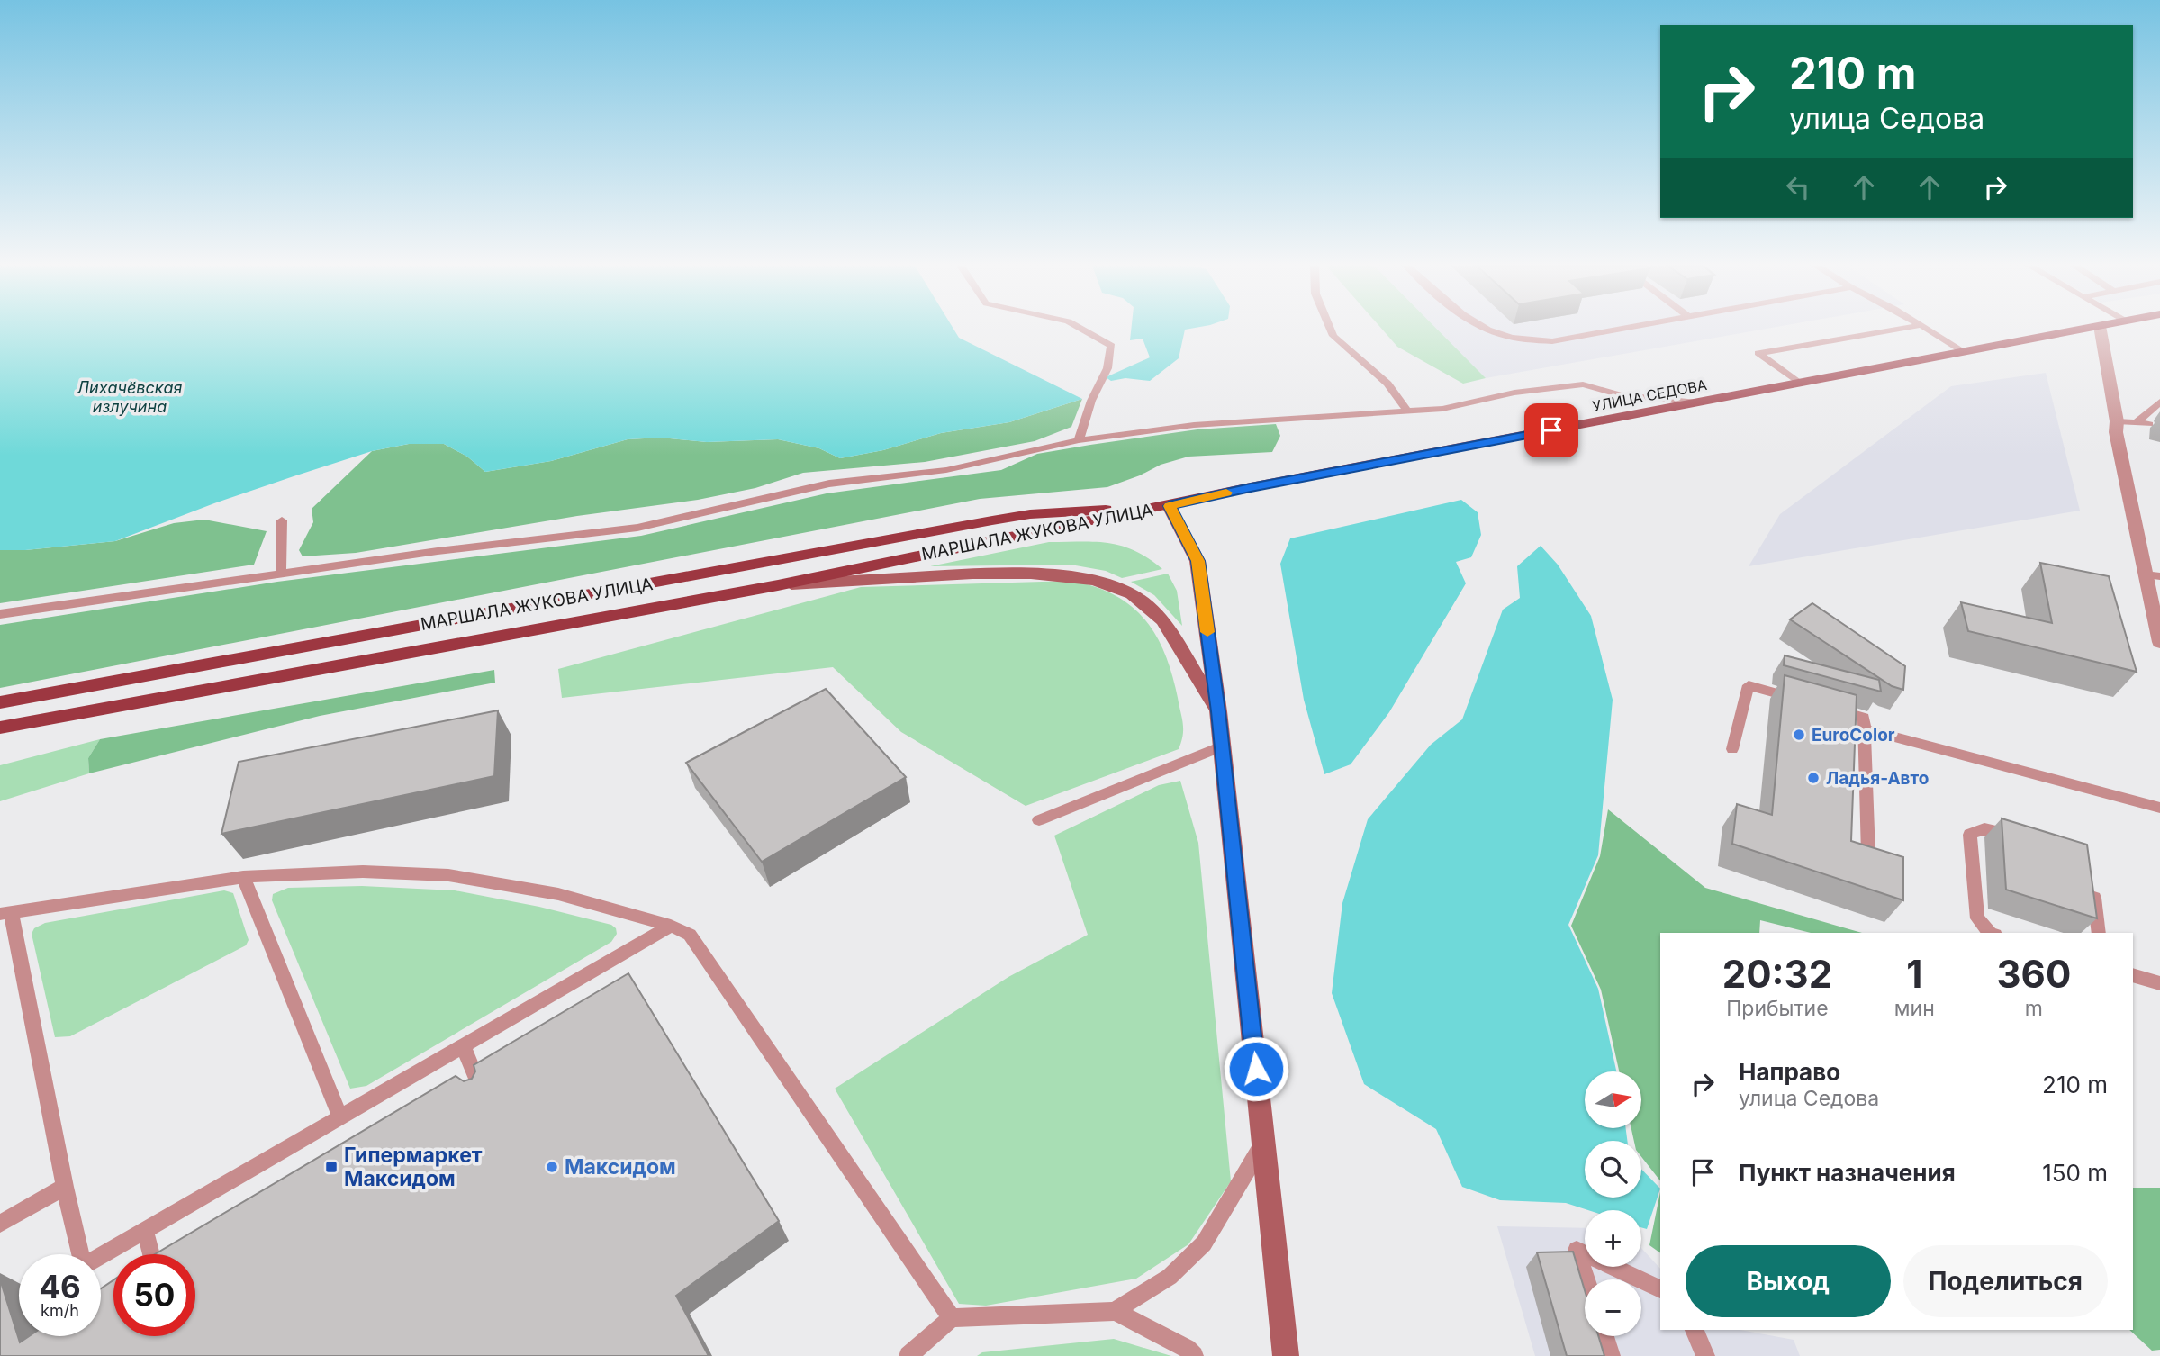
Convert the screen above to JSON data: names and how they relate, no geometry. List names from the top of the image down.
{
  "streets": {
    "main road": ["УЛИЦА СЕДОВА", "МАРШАЛА ЖУКОВА УЛИЦА"]
  },
  "crossings": [
    ["УЛИЦА СЕДОВА", "МАРШАЛА ЖУКОВА УЛИЦА"]
  ],
  "water": ["Лихачёвская излучина"],
  "places": {
    "other": ["EuroColor", "Ладья-Авто", "Максидом"],
    "transit": ["Гипермаркет Максидом"]
  },
  "north": "right",
  "page": {
    "turn": ["210 m", "улица Седова"],
    "eta": [
      "20:32",
      "Прибытие",
      "1",
      "мин",
      "360",
      "m"
    ],
    "list": [
      {
        "name": "Направо",
        "note": "улица Седова",
        "value": "210 m"
      },
      {
        "name": "Пункт назначения",
        "value": "150 m"
      }
    ],
    "map_buttons": ["+", "−"],
    "buttons": ["Выход", "Поделиться"],
    "speed": "46 km/h",
    "limit": "50"
  }
}
